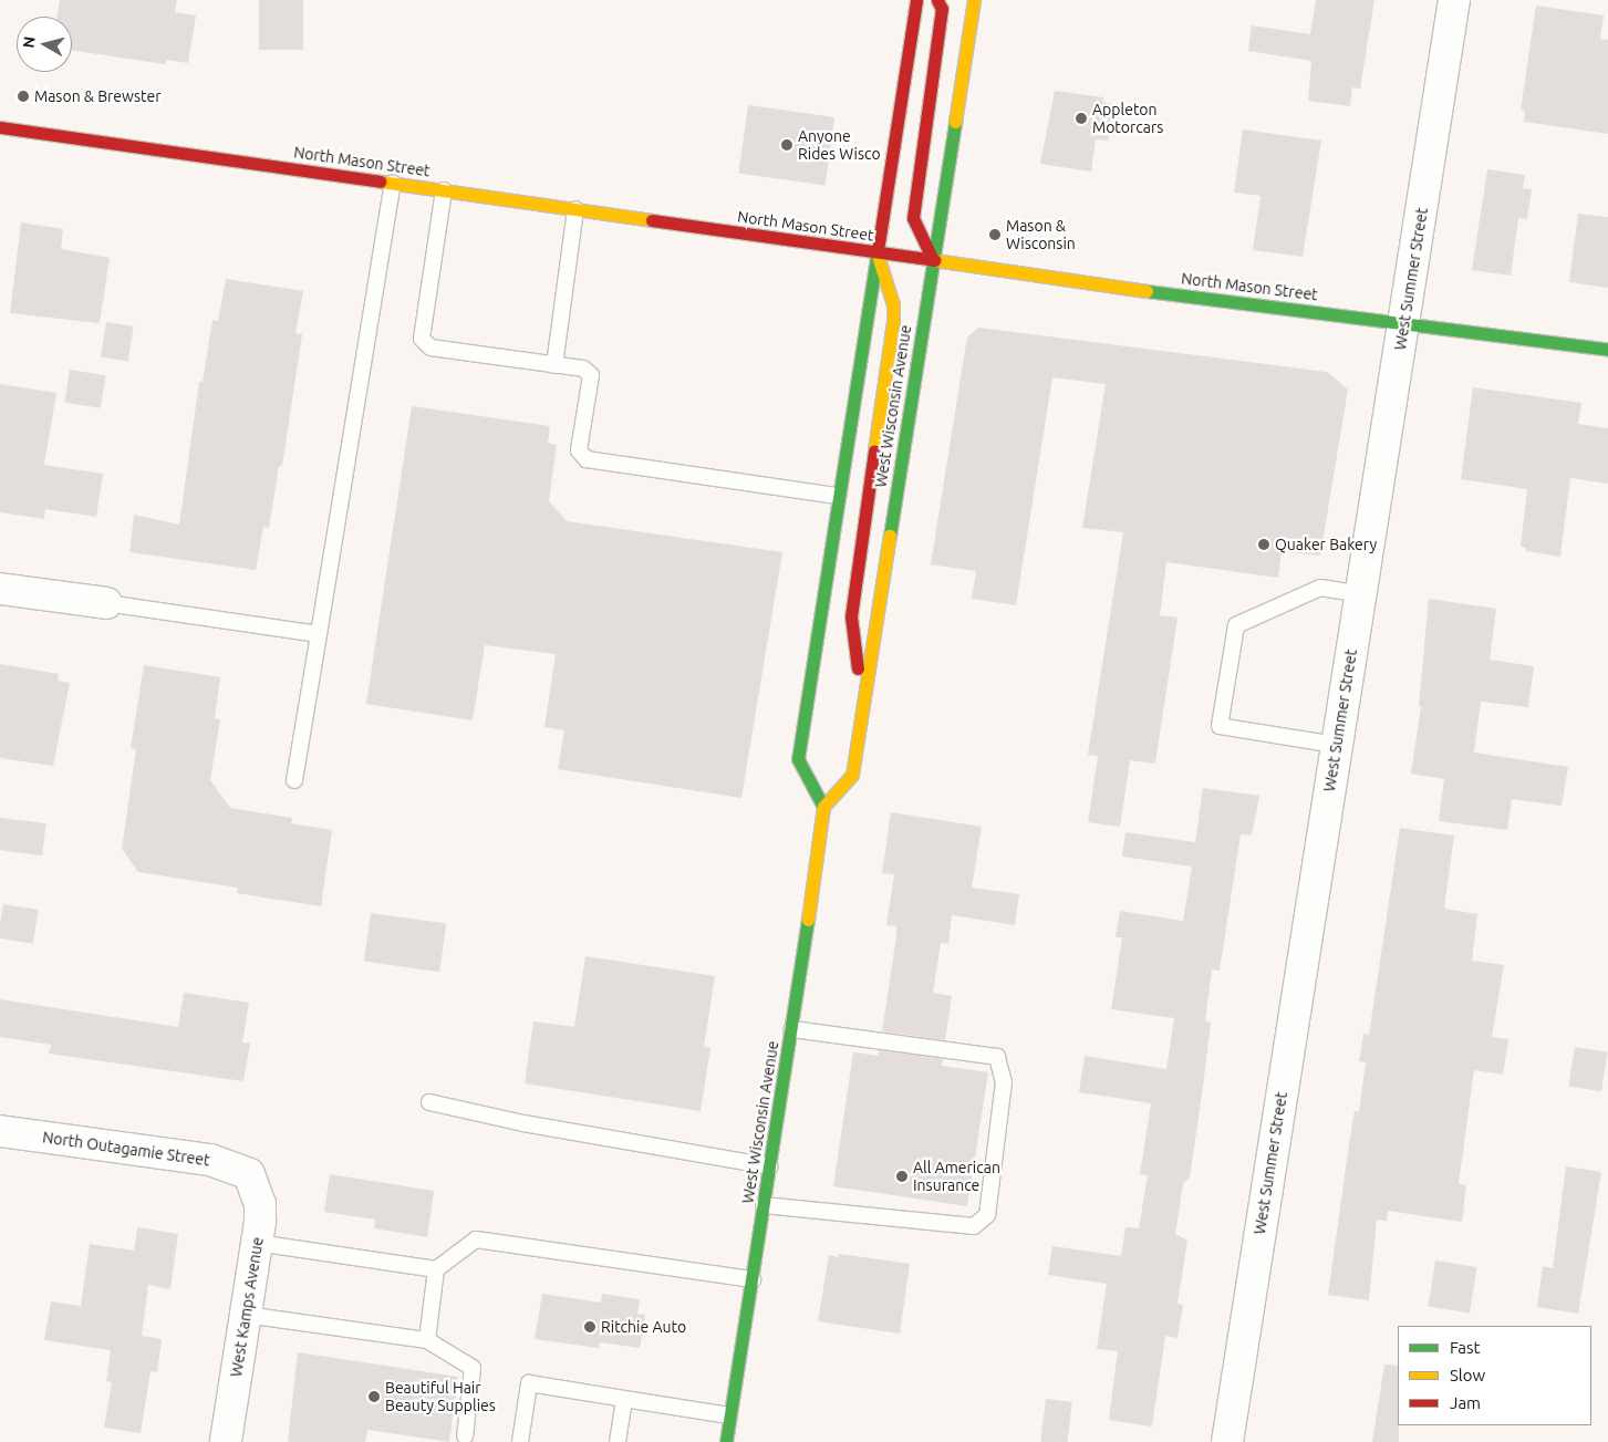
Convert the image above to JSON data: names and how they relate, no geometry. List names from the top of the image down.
{
  "streets": {
    "main road": ["North Mason Street", "West Wisconsin Avenue"],
    "street": ["West Summer Street", "North Outagamie Street", "West Kamps Avenue"]
  },
  "crossings": [
    ["North Mason Street", "West Summer Street"],
    ["North Mason Street", "West Wisconsin Avenue"],
    ["North Outagamie Street", "West Kamps Avenue"]
  ],
  "places": [
    "Mason & Brewster",
    "Appleton Motorcars",
    "Anyone Rides Wisco",
    "Mason & Wisconsin",
    "Quaker Bakery",
    "All American Insurance",
    "Ritchie Auto",
    "Beautiful Hair Beauty Supplies"
  ],
  "legend": ["Fast", "Slow", "Jam"],
  "north": "left"
}
